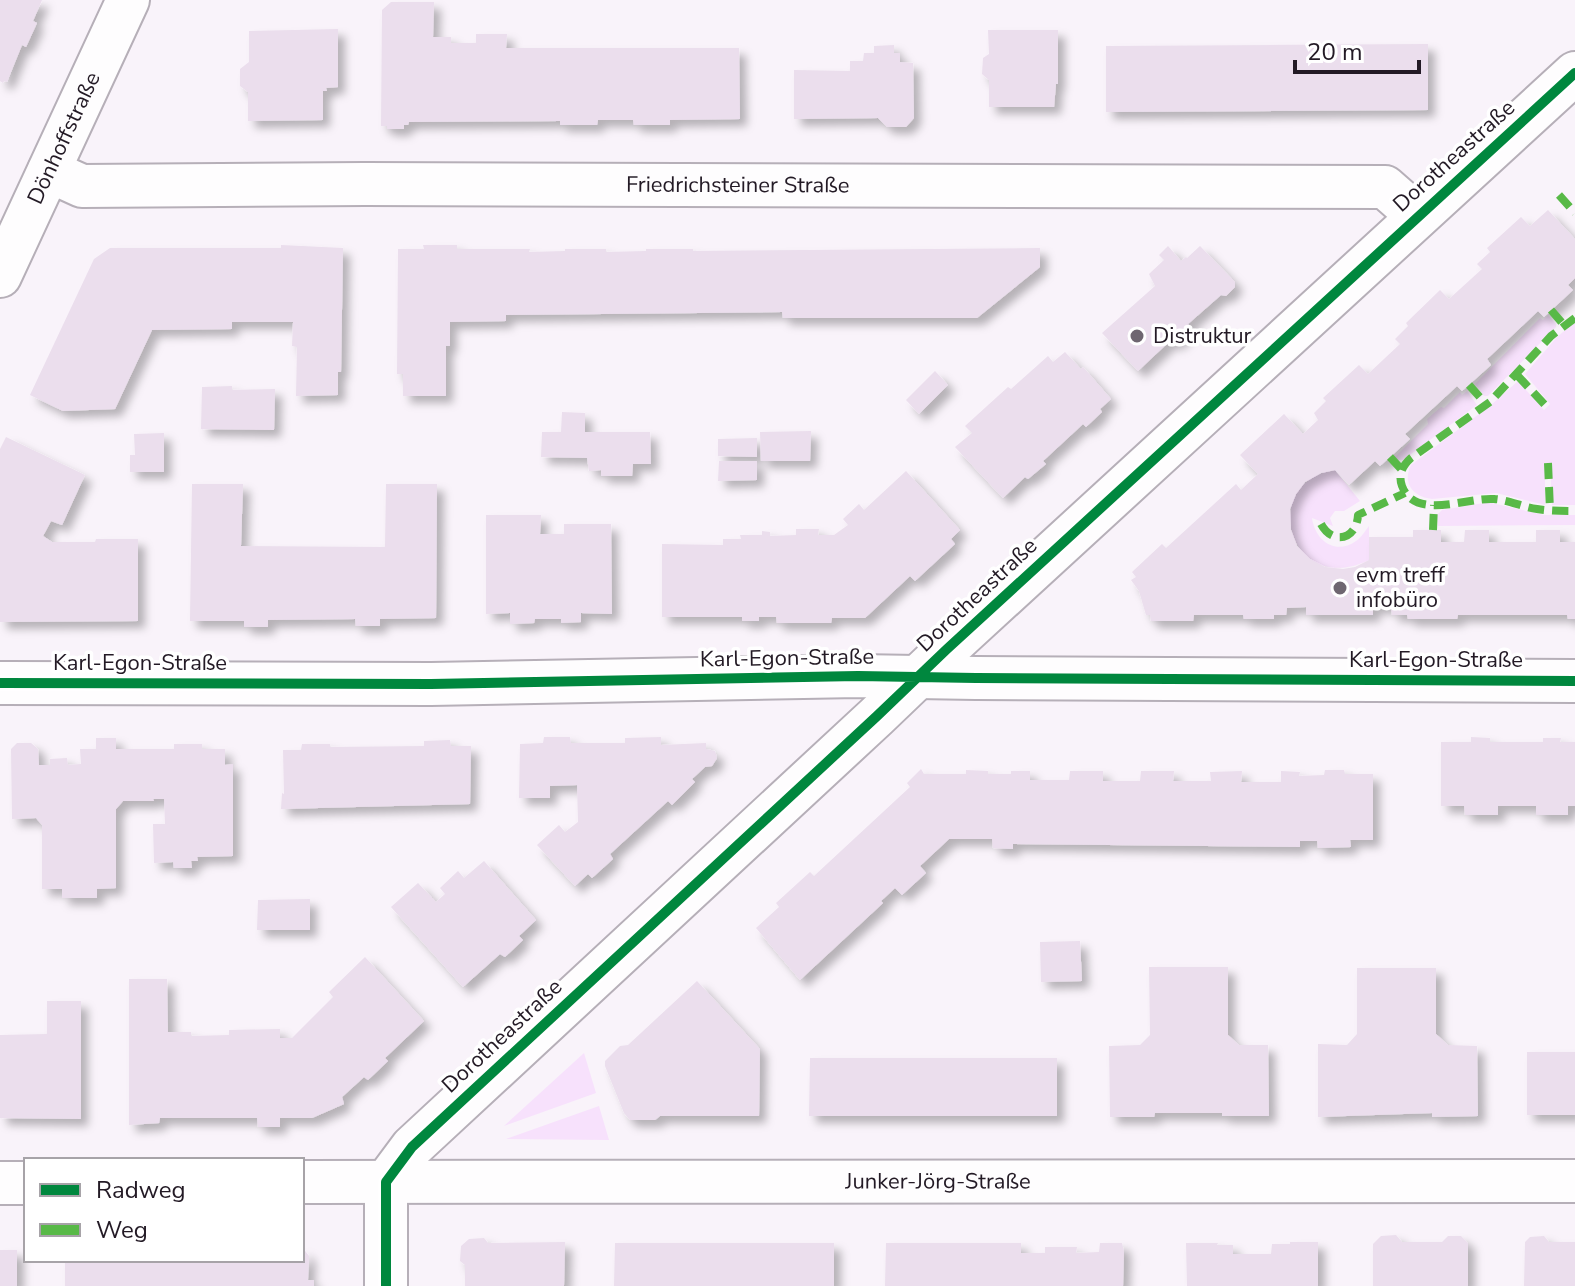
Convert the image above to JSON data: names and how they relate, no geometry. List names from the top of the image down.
{
  "streets": {
    "street": [
      "Dönhoffstraße",
      "Dorotheastraße",
      "Friedrichsteiner Straße",
      "Karl-Egon-Straße",
      "Junker-Jörg-Straße"
    ]
  },
  "crossings": [
    ["Dönhoffstraße", "Friedrichsteiner Straße"],
    ["Dorotheastraße", "Friedrichsteiner Straße"],
    ["Dorotheastraße", "Karl-Egon-Straße"],
    ["Dorotheastraße", "Junker-Jörg-Straße"]
  ],
  "places": ["Distruktur", "evm treff infobüro"],
  "legend": ["Radweg", "Weg"],
  "scale_bar": "20 m"
}
